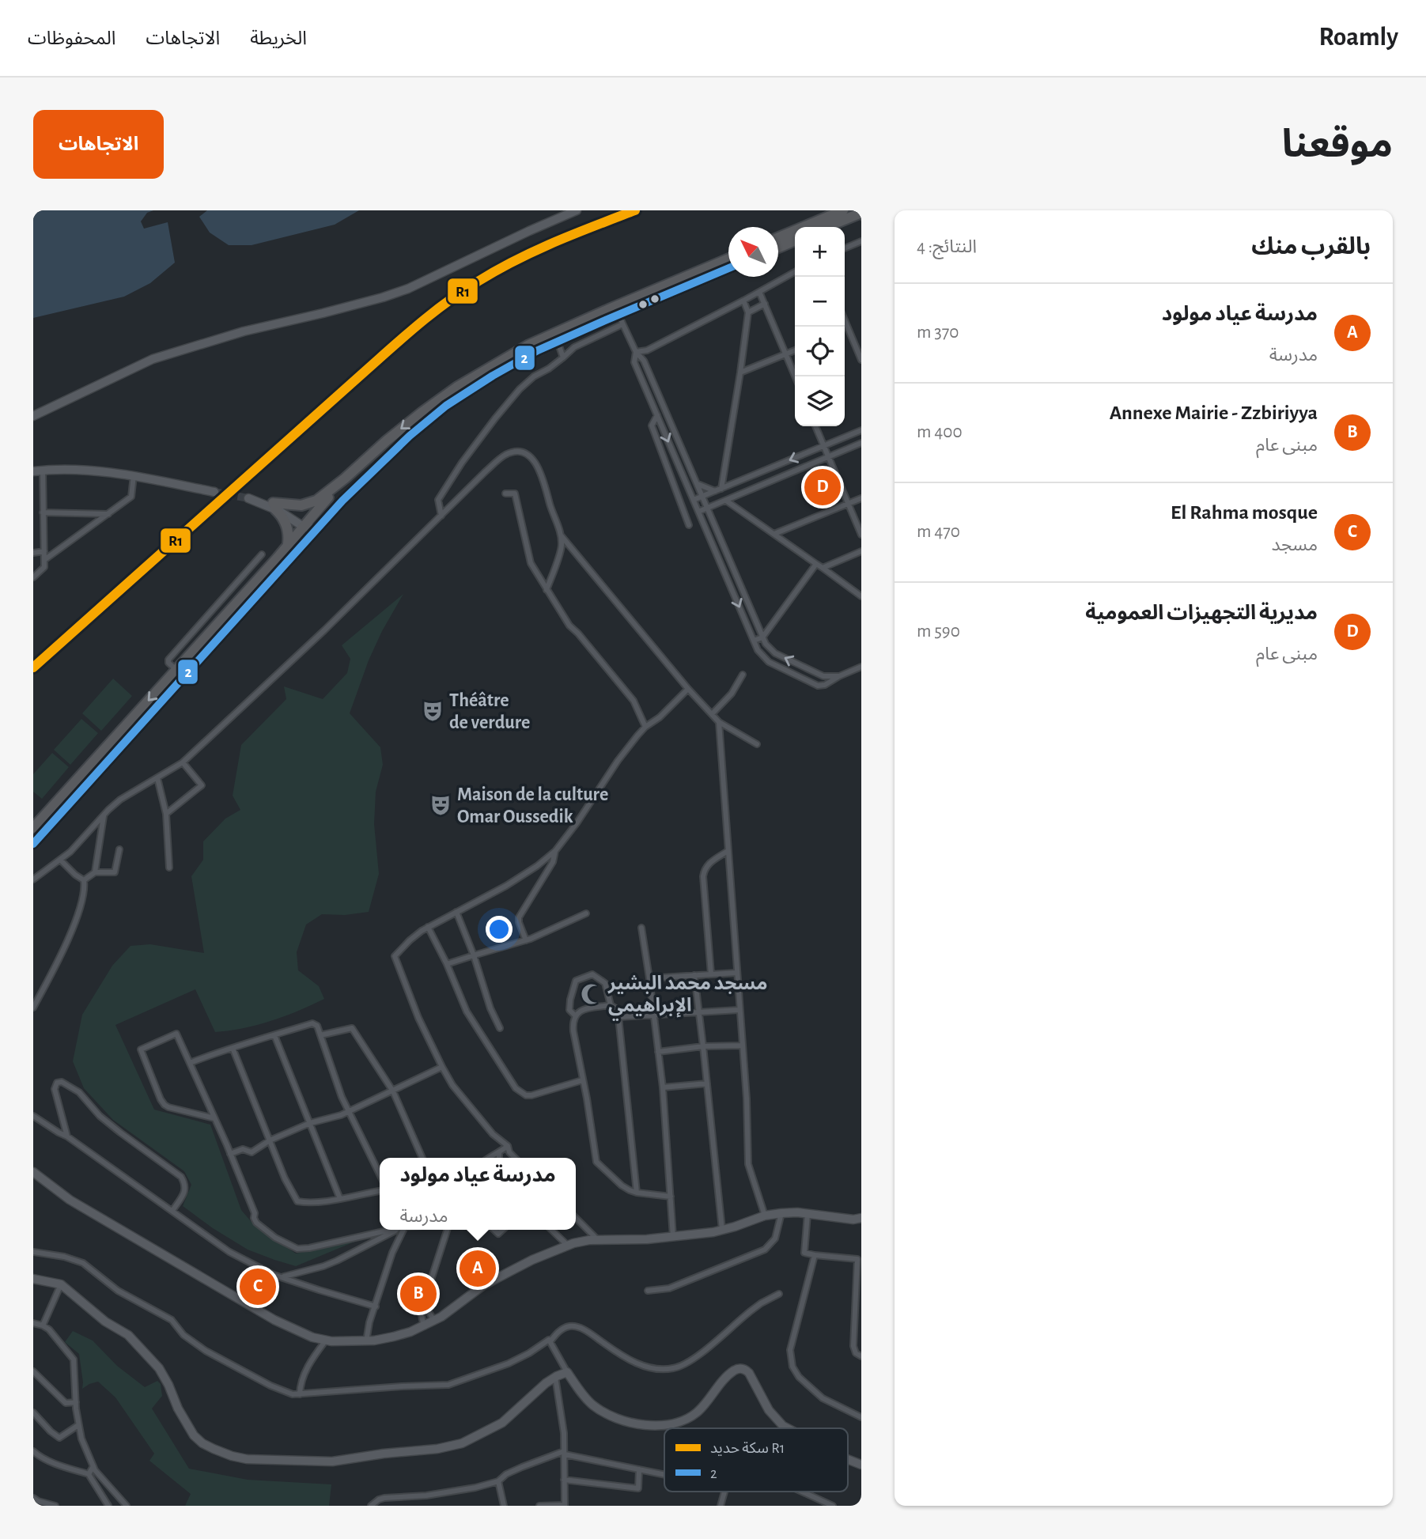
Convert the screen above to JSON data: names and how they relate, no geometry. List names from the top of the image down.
{
  "places": {
    "theatre": ["Théâtre de verdure", "Maison de la culture Omar Oussedik"],
    "mosque": ["مسجد محمد البشير الإبراهيمي"]
  },
  "lines": ["rail line R1", "transit line 2"],
  "legend": ["سكة حديد R1", "2"],
  "north": "top left",
  "page": {
    "header": "Roamly",
    "nav": ["الخريطة", "الاتجاهات", "المحفوظات"],
    "title": "موقعنا",
    "buttons": "الاتجاهات",
    "heading": ["بالقرب منك", "النتائج: 4"],
    "map_buttons": ["+", "−"],
    "list": [
      {
        "mark": "A",
        "name": "مدرسة عياد مولود",
        "note": "مدرسة",
        "value": "370 m"
      },
      {
        "mark": "B",
        "name": "Annexe Mairie - Zzbiriyya",
        "note": "مبنى عام",
        "value": "400 m"
      },
      {
        "mark": "C",
        "name": "El Rahma mosque",
        "note": "مسجد",
        "value": "470 m"
      },
      {
        "mark": "D",
        "name": "مديرية التجهيزات العمومية",
        "note": "مبنى عام",
        "value": "590 m"
      }
    ],
    "pins": [
      "D",
      "A",
      "C",
      "B"
    ],
    "popup": ["مدرسة عياد مولود", "مدرسة"]
  }
}
